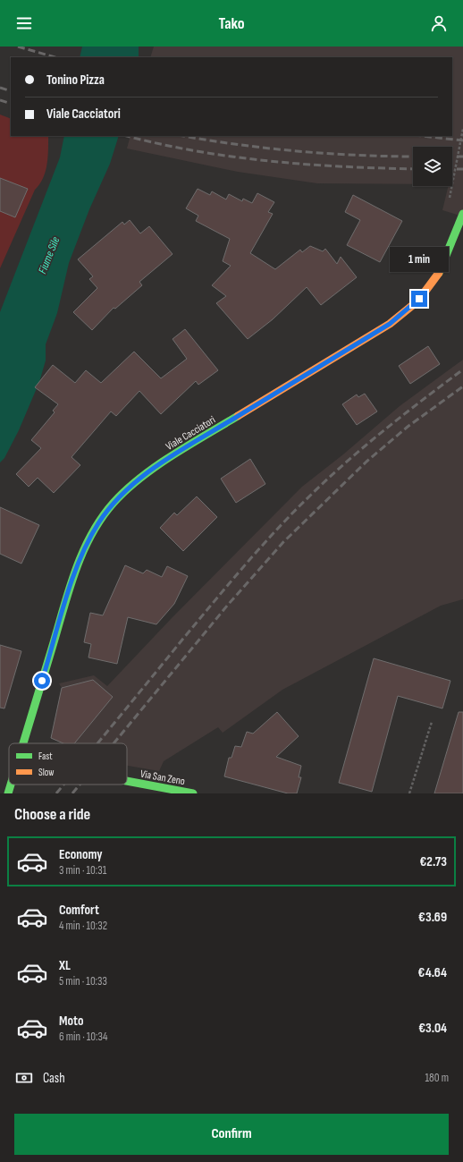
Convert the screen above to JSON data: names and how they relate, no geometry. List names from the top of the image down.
{
  "streets": {
    "street": ["Viale Cacciatori", "Via San Zeno"]
  },
  "water": ["Fiume Sile"],
  "legend": ["Fast", "Slow"],
  "page": {
    "header": "Tako",
    "banner": ["Tonino Pizza", "Viale Cacciatori"],
    "bubble": "1 min",
    "heading": "Choose a ride",
    "list": [
      {
        "name": "Economy",
        "note": "3 min · 10:31",
        "value": "€2.73"
      },
      {
        "name": "Comfort",
        "note": "4 min · 10:32",
        "value": "€3.69"
      },
      {
        "name": "XL",
        "note": "5 min · 10:33",
        "value": "€4.64"
      },
      {
        "name": "Moto",
        "note": "6 min · 10:34",
        "value": "€3.04"
      }
    ],
    "pay": ["Cash", "180 m"],
    "buttons": "Confirm"
  }
}
